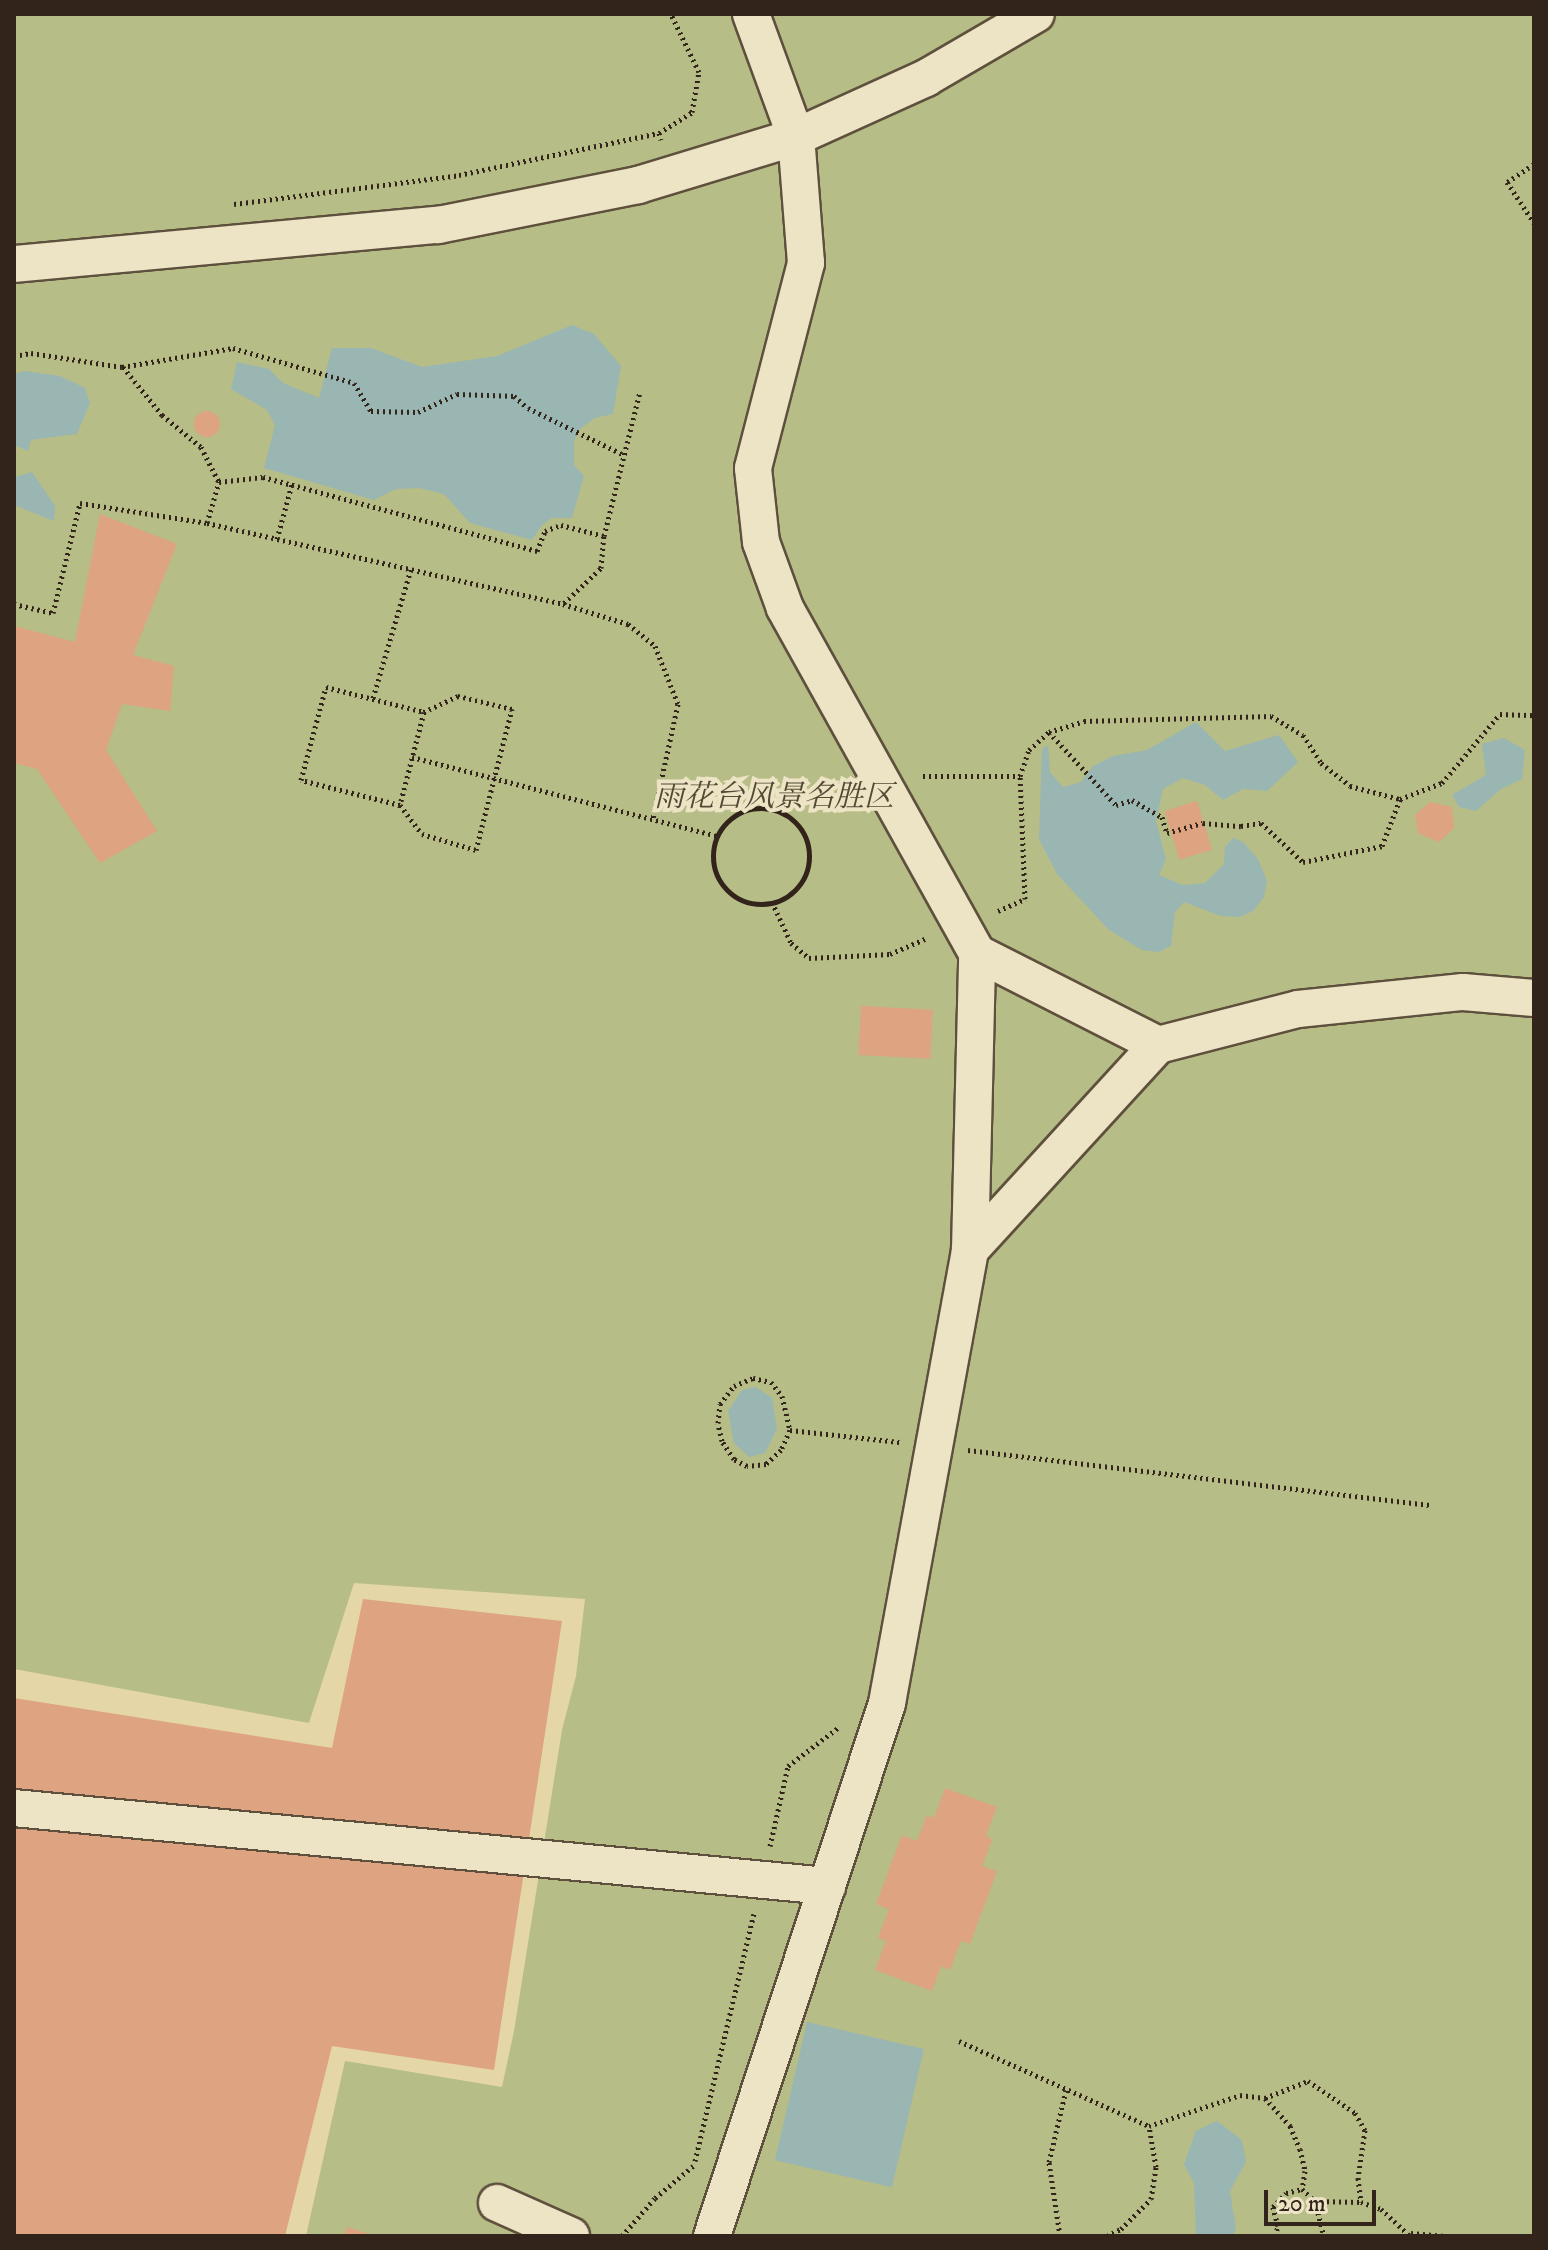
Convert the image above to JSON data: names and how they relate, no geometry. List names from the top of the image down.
{
  "parks": ["雨花台风景名胜区"],
  "scale_bar": "20 m"
}
